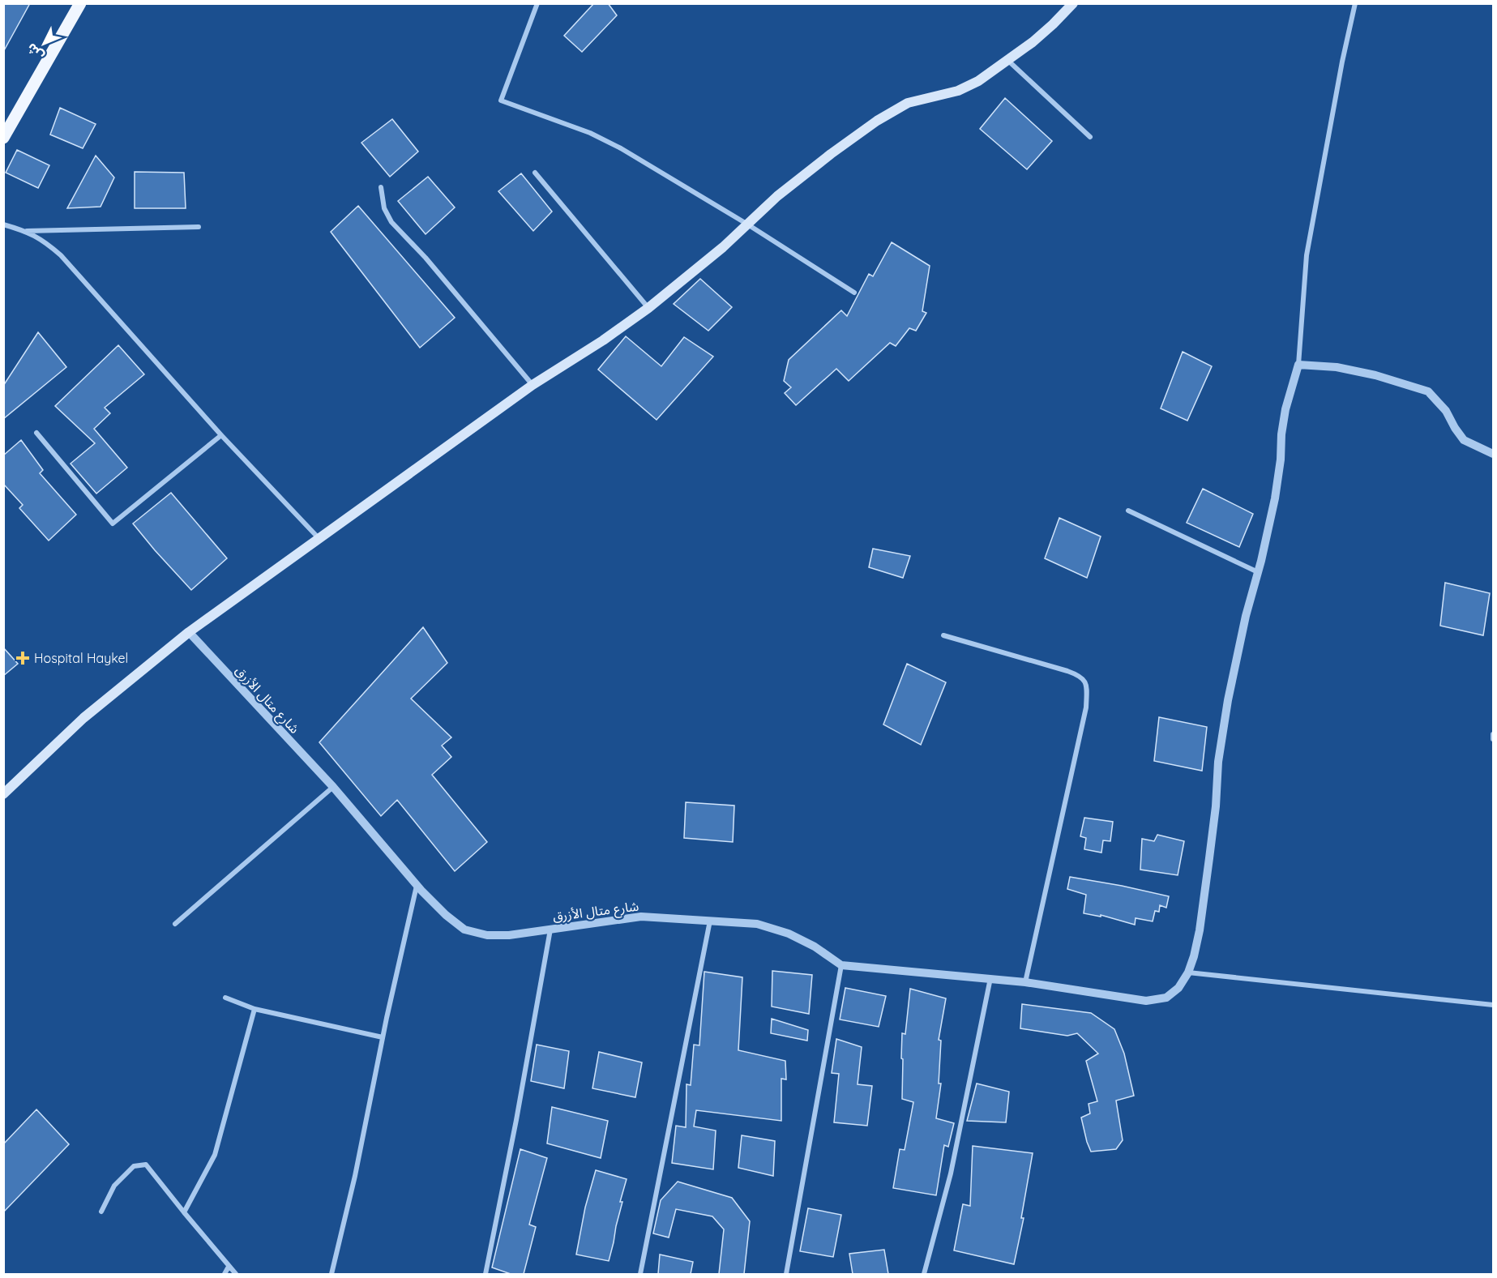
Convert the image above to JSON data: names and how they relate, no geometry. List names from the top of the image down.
{
  "streets": {
    "street": ["شارع متال الأزرق"]
  },
  "places": {
    "health": ["Hospital Haykel"]
  },
  "north": "bottom left"
}
